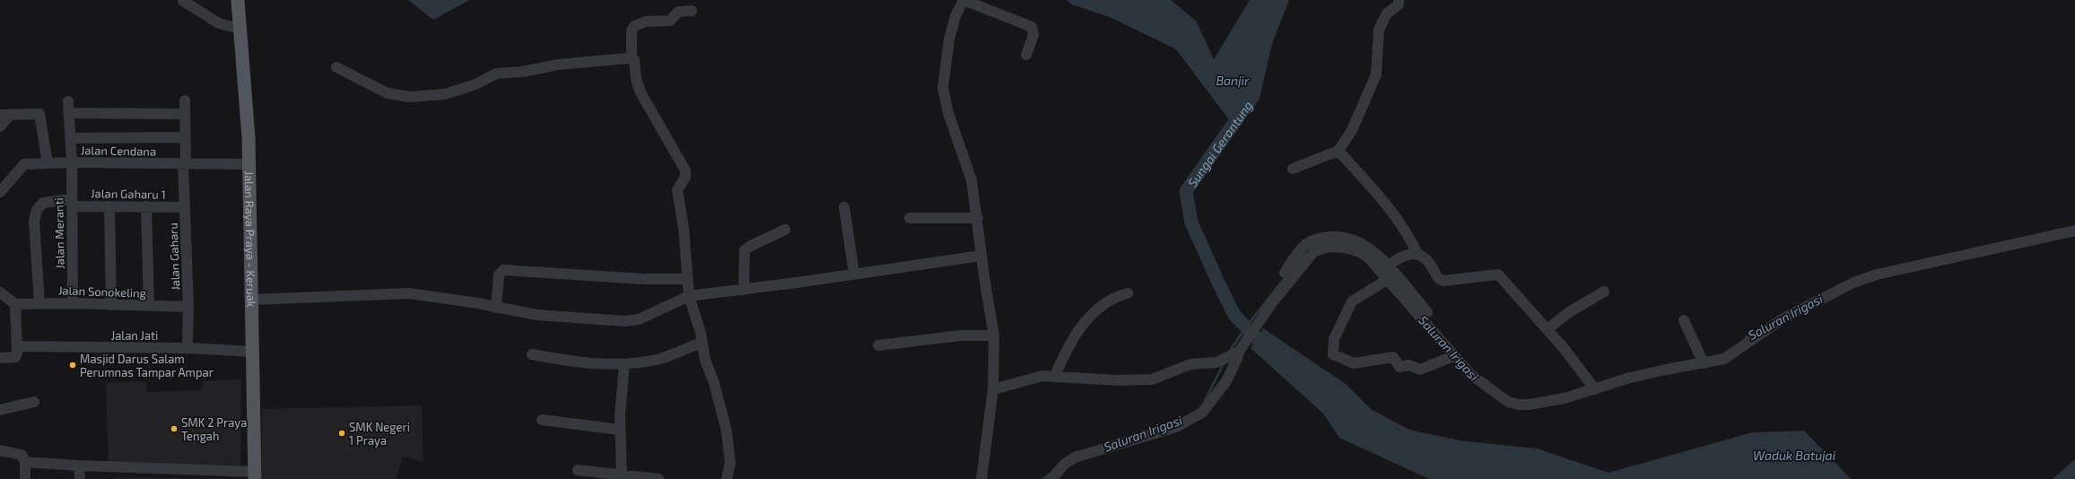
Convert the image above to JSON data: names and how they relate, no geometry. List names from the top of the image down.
{
  "streets": {
    "main road": ["Jalan Raya Praya - Keruak"],
    "street": [
      "Jalan Cendana",
      "Jalan Gaharu 1",
      "Jalan Meranti",
      "Jalan Gaharu",
      "Jalan Sonokeling",
      "Jalan Jati"
    ]
  },
  "crossings": [
    ["Jalan Cendana", "Jalan Meranti"],
    ["Jalan Cendana", "Jalan Raya Praya - Keruak"],
    ["Jalan Cendana", "Jalan Gaharu"],
    ["Jalan Gaharu 1", "Jalan Meranti"],
    ["Jalan Gaharu 1", "Jalan Gaharu"],
    ["Jalan Gaharu 1", "Jalan Sonokeling"],
    ["Jalan Meranti", "Jalan Sonokeling"],
    ["Jalan Raya Praya - Keruak", "Jalan Jati"],
    ["Jalan Gaharu", "Jalan Sonokeling"],
    ["Jalan Gaharu", "Jalan Jati"]
  ],
  "water": [
    "Banjir",
    "Sungai Gerantung",
    "Saluran Irigasi",
    "Waduk Batujai"
  ],
  "places": ["Masjid Darus Salam Perumnas Tampar Ampar", "SMK 2 Praya Tengah", "SMK Negeri 1 Praya"]
}
